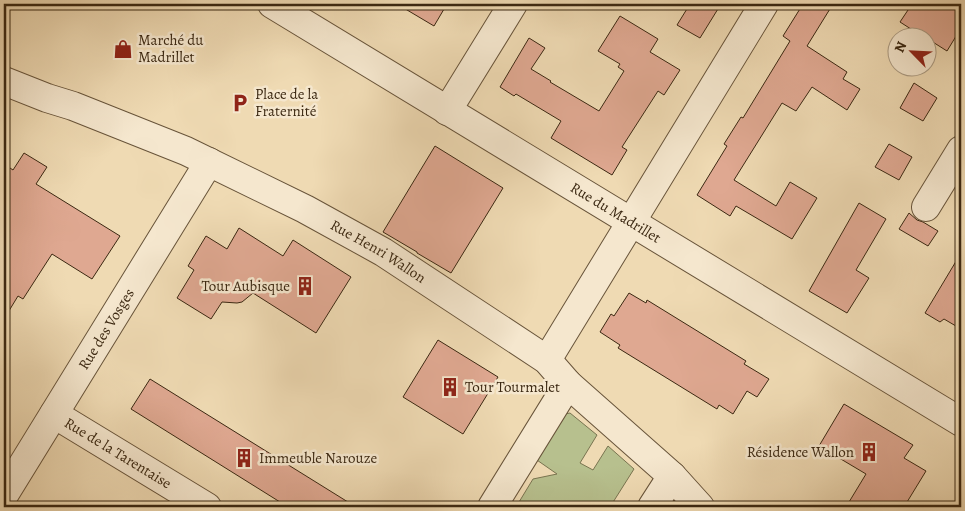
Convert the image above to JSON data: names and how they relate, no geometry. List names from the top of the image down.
{
  "streets": {
    "street": [
      "Rue du Madrillet",
      "Rue Henri Wallon",
      "Rue des Vosges",
      "Rue de la Tarentaise"
    ]
  },
  "crossings": [
    ["Rue Henri Wallon", "Rue des Vosges"],
    ["Rue des Vosges", "Rue de la Tarentaise"]
  ],
  "places": {
    "shop": ["Marché du Madrillet"],
    "parking": ["Place de la Fraternité"],
    "building": [
      "Tour Aubisque",
      "Tour Tourmalet",
      "Résidence Wallon",
      "Immeuble Narouze"
    ]
  },
  "north": "top left"
}
